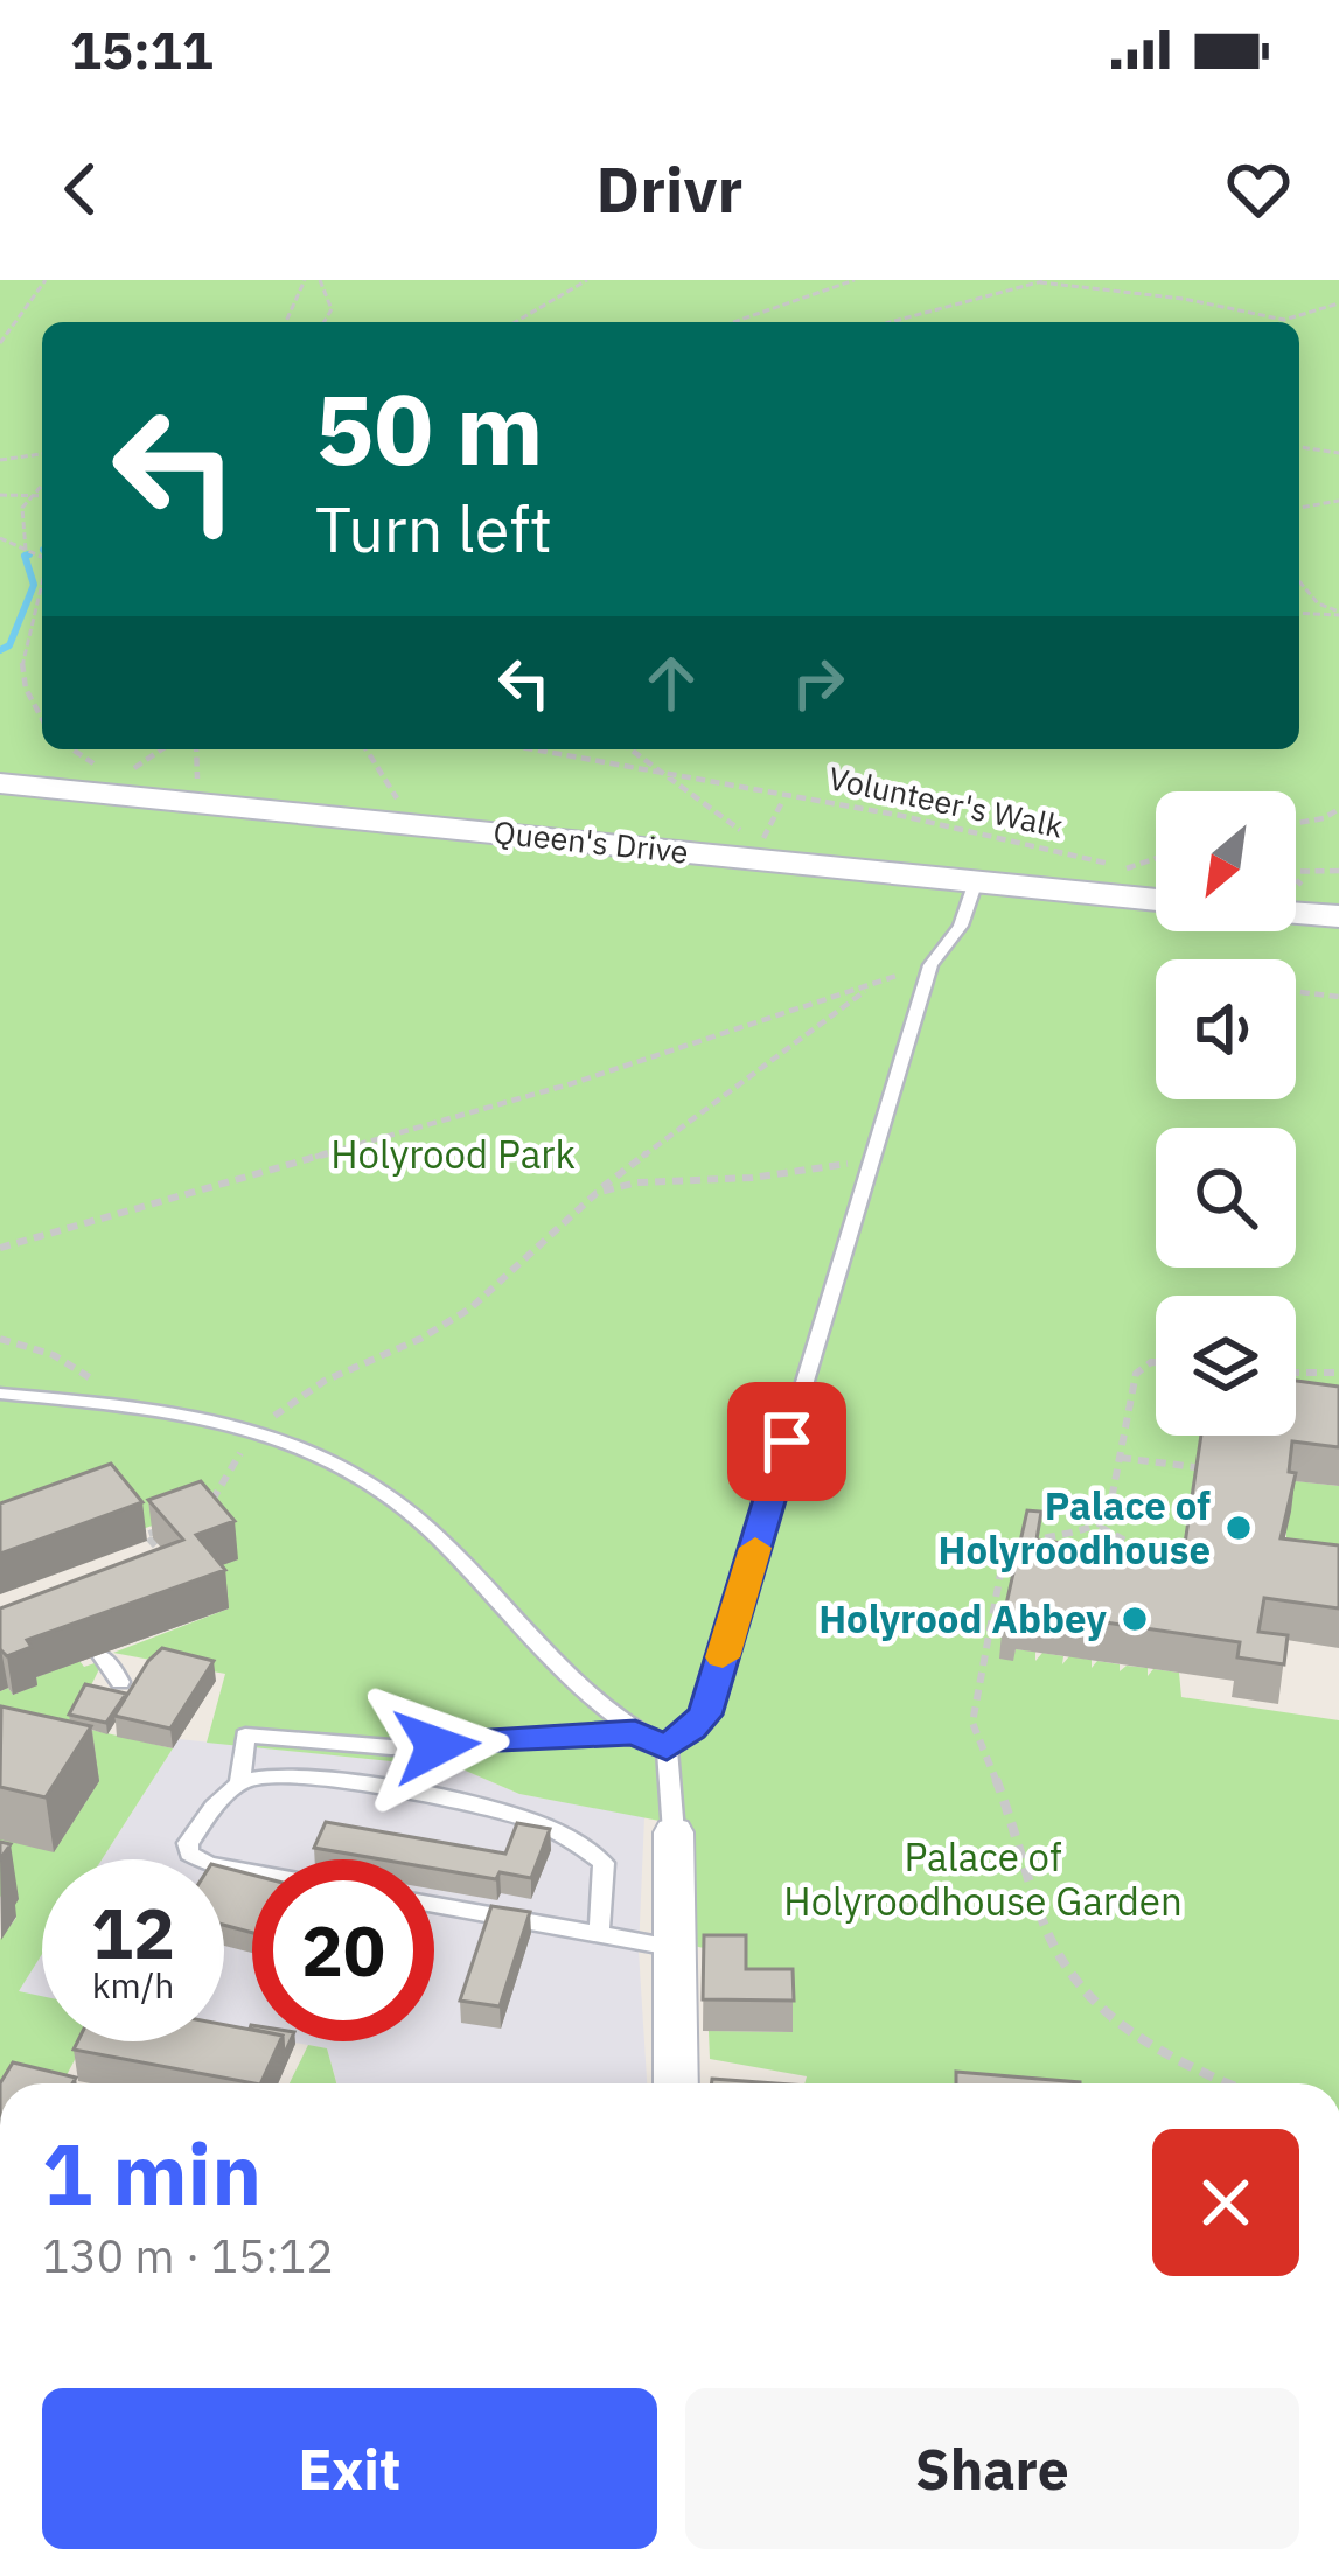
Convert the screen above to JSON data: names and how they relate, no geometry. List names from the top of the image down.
{
  "streets": {
    "street": ["Queen's Drive"],
    "path": ["Volunteer's Walk"]
  },
  "parks": ["Holyrood Park", "Palace of Holyroodhouse Garden"],
  "places": ["Palace of Holyroodhouse", "Holyrood Abbey"],
  "north": "bottom left",
  "page": {
    "status": "15:11",
    "header": "Drivr",
    "turn": ["50 m", "Turn left"],
    "speed": "12 km/h",
    "limit": "20",
    "heading": ["1 min", "130 m · 15:12"],
    "buttons": ["Exit", "Share"]
  }
}
